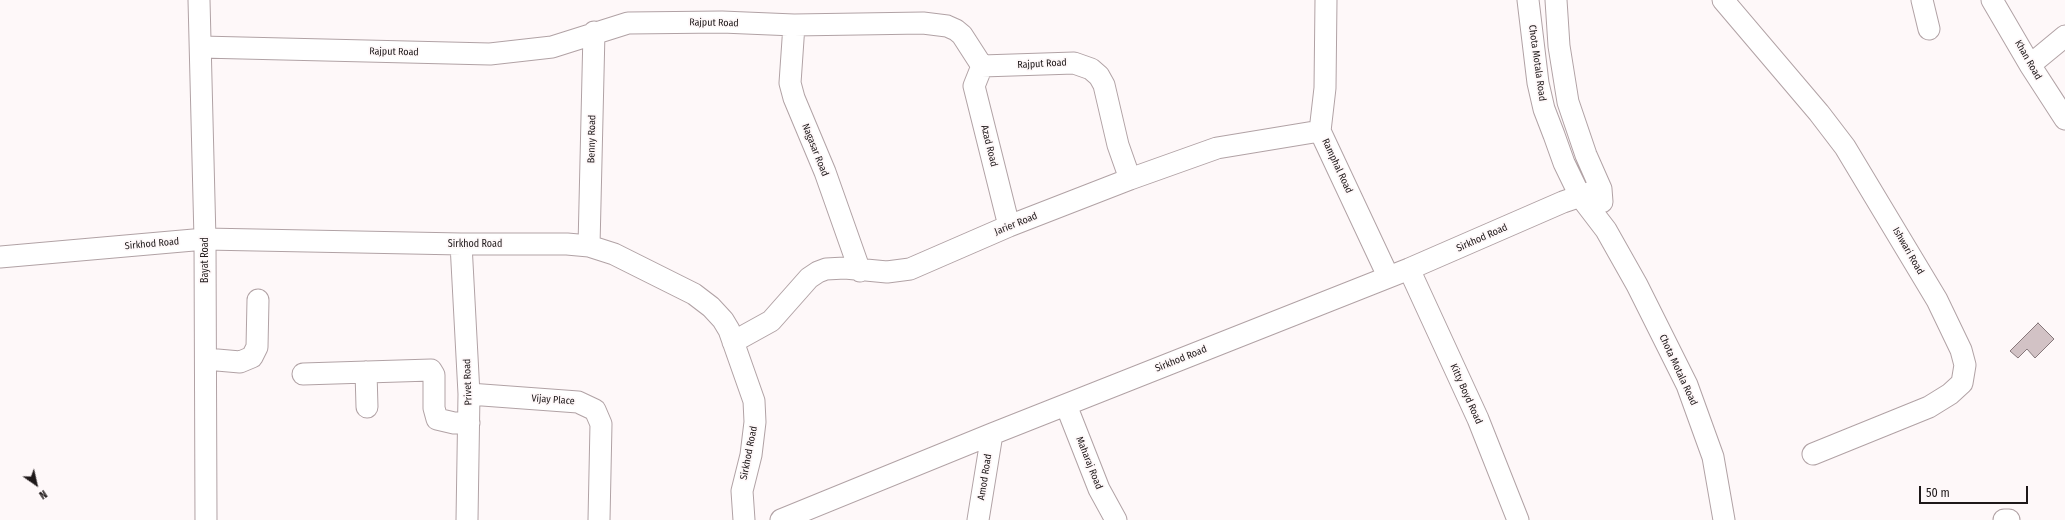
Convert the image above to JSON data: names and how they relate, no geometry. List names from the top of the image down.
{
  "streets": {
    "street": [
      "Rajput Road",
      "Khan Road",
      "Chota Motala Road",
      "Benny Road",
      "Azad Road",
      "Nagasar Road",
      "Ramphal Road",
      "Jarier Road",
      "Sirkhod Road",
      "Ishwari Road",
      "Bayat Road",
      "Privet Road",
      "Kitty Boyd Road",
      "Vijay Place",
      "Maharaj Road",
      "Amod Road"
    ]
  },
  "crossings": [
    ["Rajput Road", "Benny Road"],
    ["Rajput Road", "Azad Road"],
    ["Rajput Road", "Nagasar Road"],
    ["Rajput Road", "Jarier Road"],
    ["Rajput Road", "Bayat Road"],
    ["Chota Motala Road", "Sirkhod Road"],
    ["Benny Road", "Sirkhod Road"],
    ["Azad Road", "Jarier Road"],
    ["Nagasar Road", "Jarier Road"],
    ["Ramphal Road", "Jarier Road"],
    ["Ramphal Road", "Sirkhod Road"],
    ["Jarier Road", "Sirkhod Road"],
    ["Sirkhod Road", "Bayat Road"],
    ["Sirkhod Road", "Privet Road"],
    ["Sirkhod Road", "Kitty Boyd Road"],
    ["Sirkhod Road", "Maharaj Road"],
    ["Sirkhod Road", "Amod Road"],
    ["Privet Road", "Vijay Place"]
  ],
  "scale_bar": "50 m",
  "north": "bottom right"
}
